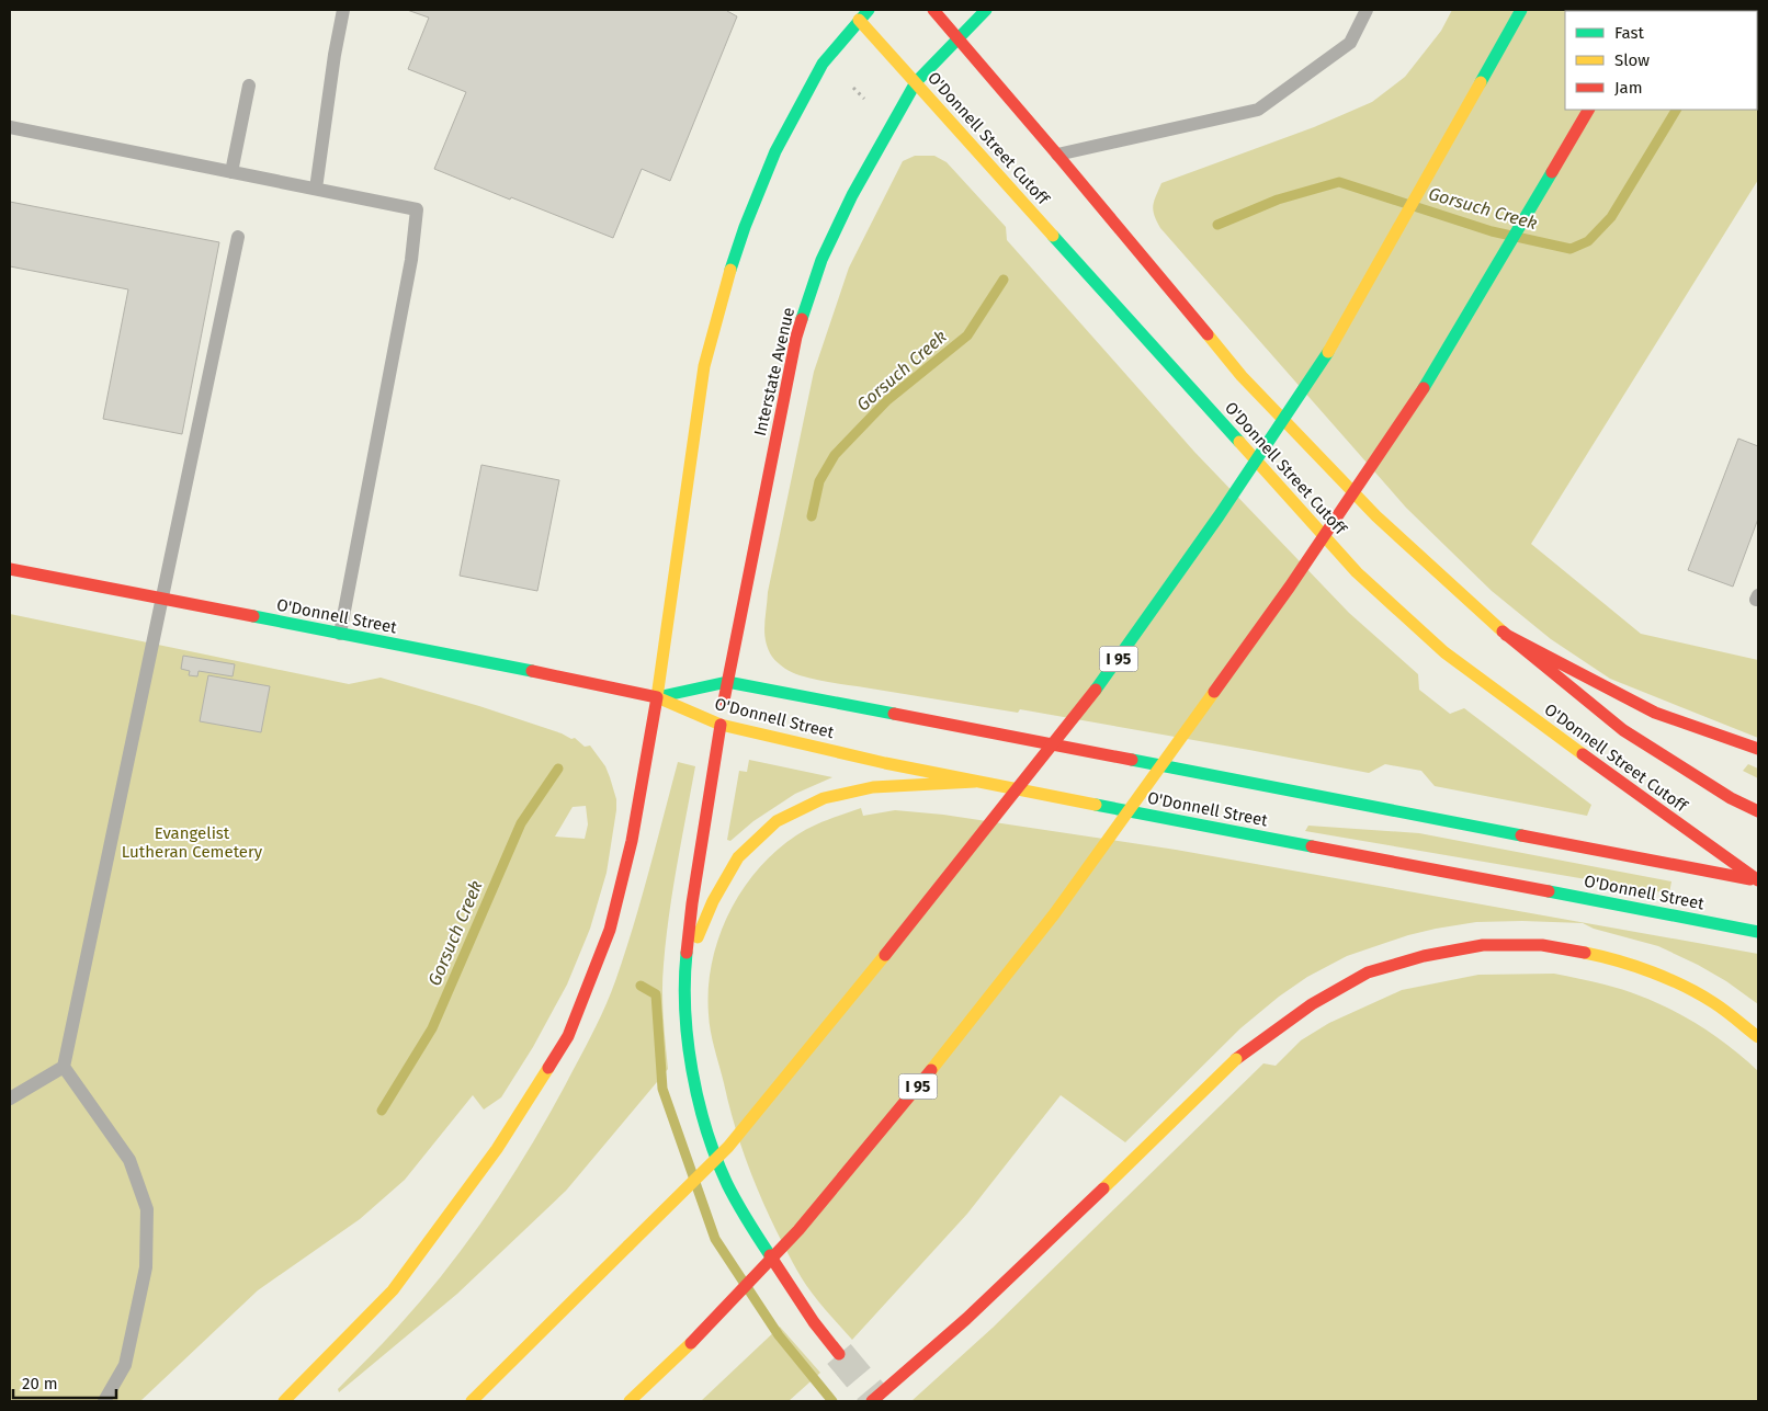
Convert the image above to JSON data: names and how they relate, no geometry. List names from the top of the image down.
{
  "streets": {
    "main road": [
      "O'Donnell Street Cutoff",
      "Interstate Avenue",
      "O'Donnell Street",
      "I 95"
    ]
  },
  "crossings": [
    ["O'Donnell Street Cutoff", "Interstate Avenue"],
    ["O'Donnell Street Cutoff", "O'Donnell Street"],
    ["Interstate Avenue", "O'Donnell Street"]
  ],
  "water": ["Gorsuch Creek"],
  "parks": ["Evangelist Lutheran Cemetery"],
  "legend": ["Fast", "Slow", "Jam"],
  "scale_bar": "20 m"
}
